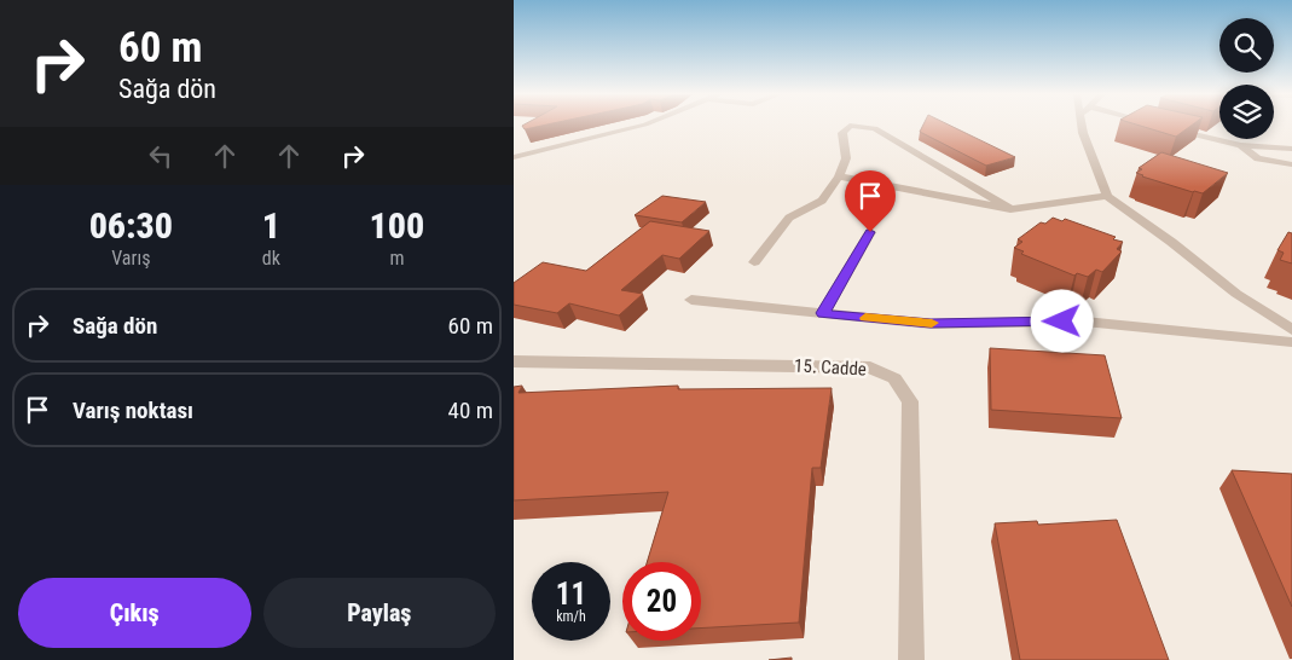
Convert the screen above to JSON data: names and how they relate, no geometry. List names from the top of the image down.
{
  "streets": {
    "street": ["15. Cadde"]
  },
  "page": {
    "turn": ["60 m", "Sağa dön"],
    "eta": [
      "06:30",
      "Varış",
      "1",
      "dk",
      "100",
      "m"
    ],
    "list": [
      {
        "name": "Sağa dön",
        "value": "60 m"
      },
      {
        "name": "Varış noktası",
        "value": "40 m"
      }
    ],
    "speed": "11 km/h",
    "limit": "20",
    "buttons": ["Çıkış", "Paylaş"]
  }
}
